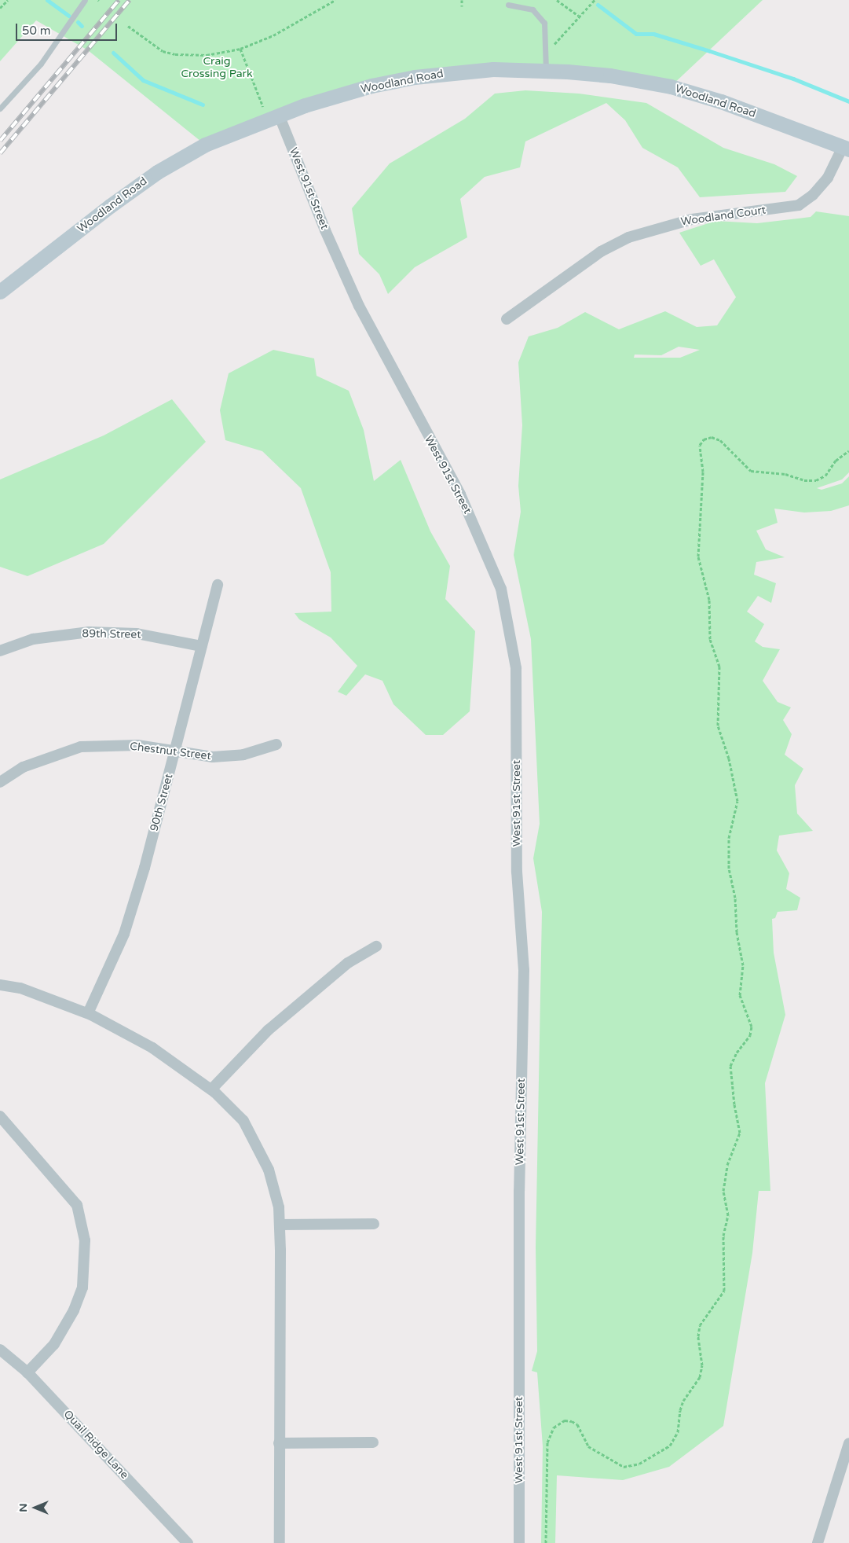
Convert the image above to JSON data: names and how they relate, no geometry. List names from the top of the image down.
{
  "streets": {
    "main road": ["Woodland Road"],
    "street": [
      "West 91st Street",
      "Woodland Court",
      "89th Street",
      "Chestnut Street",
      "90th Street",
      "Quail Ridge Lane"
    ]
  },
  "crossings": [
    ["Woodland Road", "West 91st Street"],
    ["Woodland Road", "Woodland Court"],
    ["89th Street", "90th Street"],
    ["Chestnut Street", "90th Street"]
  ],
  "parks": ["Craig Crossing Park"],
  "scale_bar": "50 m",
  "north": "left"
}
